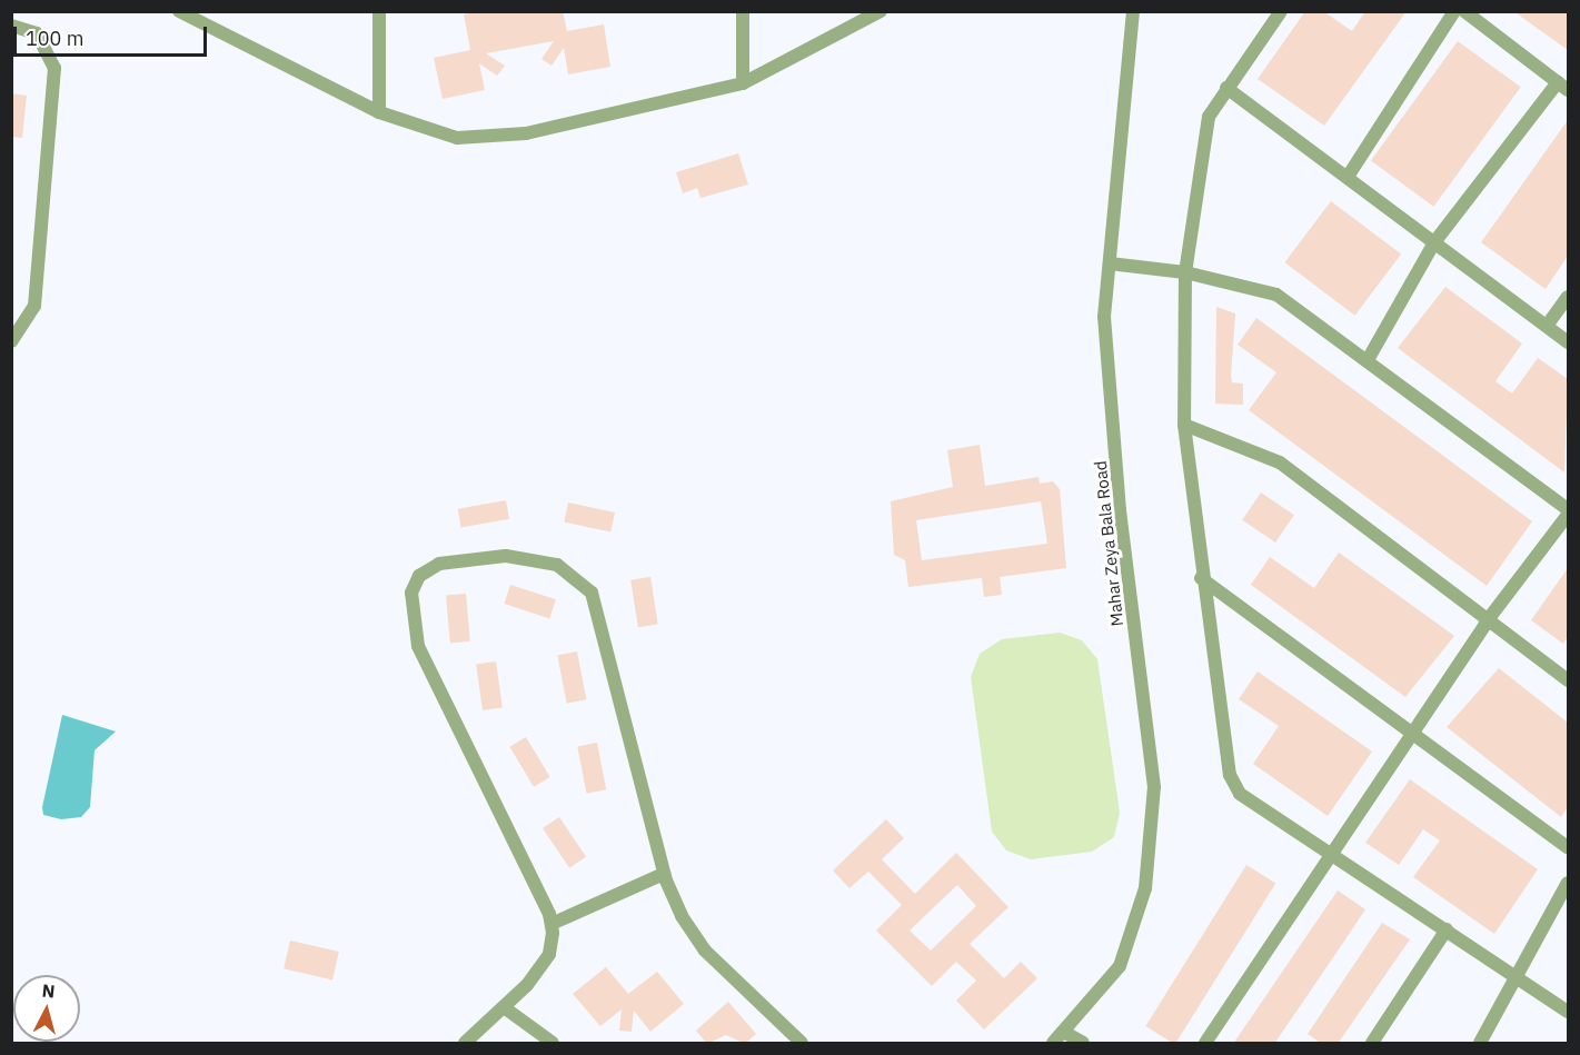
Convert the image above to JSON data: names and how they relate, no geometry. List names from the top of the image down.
{
  "streets": {
    "street": ["Mahar Zeya Bala Road"]
  },
  "scale_bar": "100 m",
  "north": "top"
}
